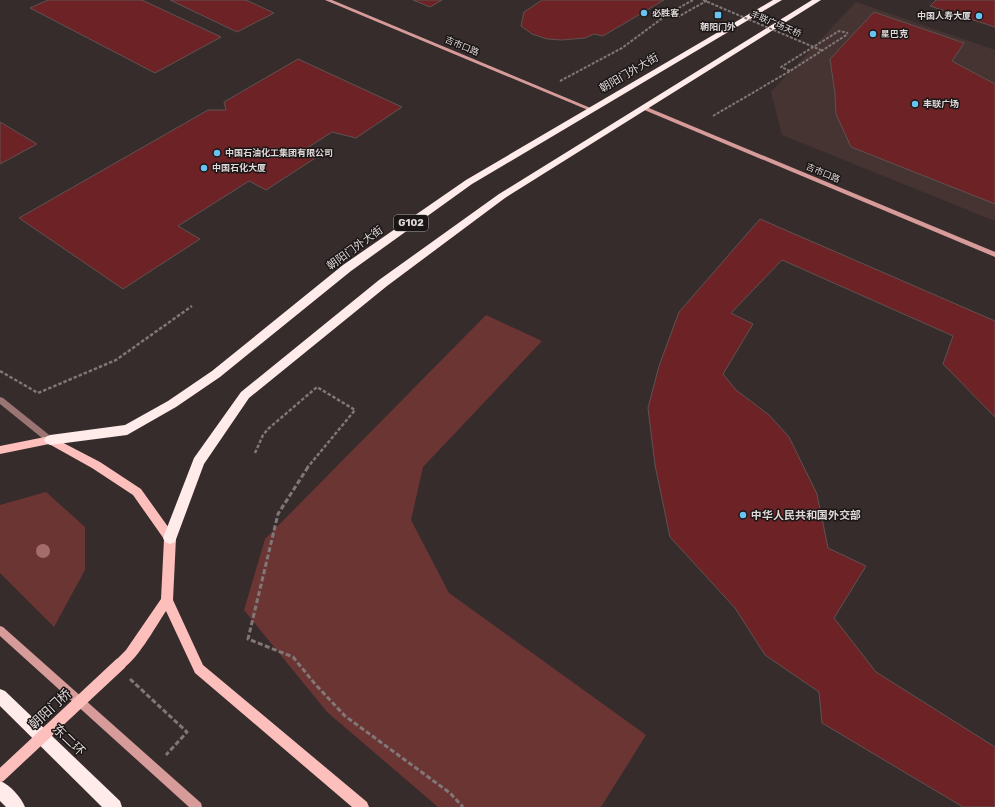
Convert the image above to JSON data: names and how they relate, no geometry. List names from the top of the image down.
{
  "streets": {
    "highway": ["朝阳门外大街", "G102", "东二环"],
    "main road": ["朝阳门桥"],
    "street": ["吉市口路"],
    "path": ["丰联广场天桥"]
  },
  "crossings": [
    ["吉市口路", "朝阳门外大街"],
    ["吉市口路", "G102"]
  ],
  "places": {
    "other": [
      "必胜客",
      "中国人寿大厦",
      "星巴克",
      "丰联广场",
      "中国石油化工集团有限公司",
      "中国石化大厦",
      "中华人民共和国外交部"
    ],
    "transit": ["朝阳门外"]
  }
}
